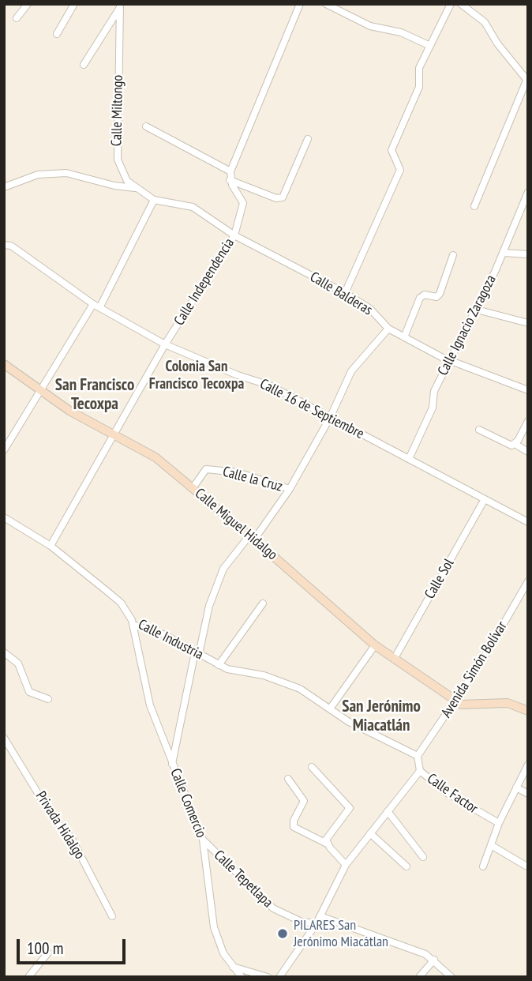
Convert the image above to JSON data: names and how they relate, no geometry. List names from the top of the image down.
{
  "streets": {
    "street": [
      "Calle Miltongo",
      "Calle Independencia",
      "Calle Balderas",
      "Calle Ignacio Zaragoza",
      "Calle 16 de Septiembre",
      "Calle la Cruz",
      "Calle Miguel Hidalgo",
      "Calle Sol",
      "Calle Industria",
      "Avenida Simón Bolívar",
      "Calle Factor",
      "Calle Comercio",
      "Privada Hidalgo",
      "Calle Tepetlapa"
    ]
  },
  "crossings": [
    ["Calle Miltongo", "Calle Balderas"],
    ["Calle Independencia", "Calle Balderas"],
    ["Calle Independencia", "Calle 16 de Septiembre"],
    ["Calle Independencia", "Calle Miguel Hidalgo"],
    ["Calle Independencia", "Calle Industria"],
    ["Calle Balderas", "Calle Ignacio Zaragoza"],
    ["Calle Ignacio Zaragoza", "Calle 16 de Septiembre"],
    ["Calle 16 de Septiembre", "Calle Sol"],
    ["Calle la Cruz", "Calle Miguel Hidalgo"],
    ["Calle Miguel Hidalgo", "Calle Sol"],
    ["Calle Miguel Hidalgo", "Avenida Simón Bolívar"],
    ["Calle Industria", "Calle Comercio"],
    ["Avenida Simón Bolívar", "Calle Factor"],
    ["Calle Comercio", "Calle Tepetlapa"]
  ],
  "districts": ["Colonia San Francisco Tecoxpa", "San Francisco Tecoxpa", "San Jerónimo Miacatlán"],
  "places": ["PILARES San Jerónimo Miacátlan"],
  "scale_bar": "100 m"
}
